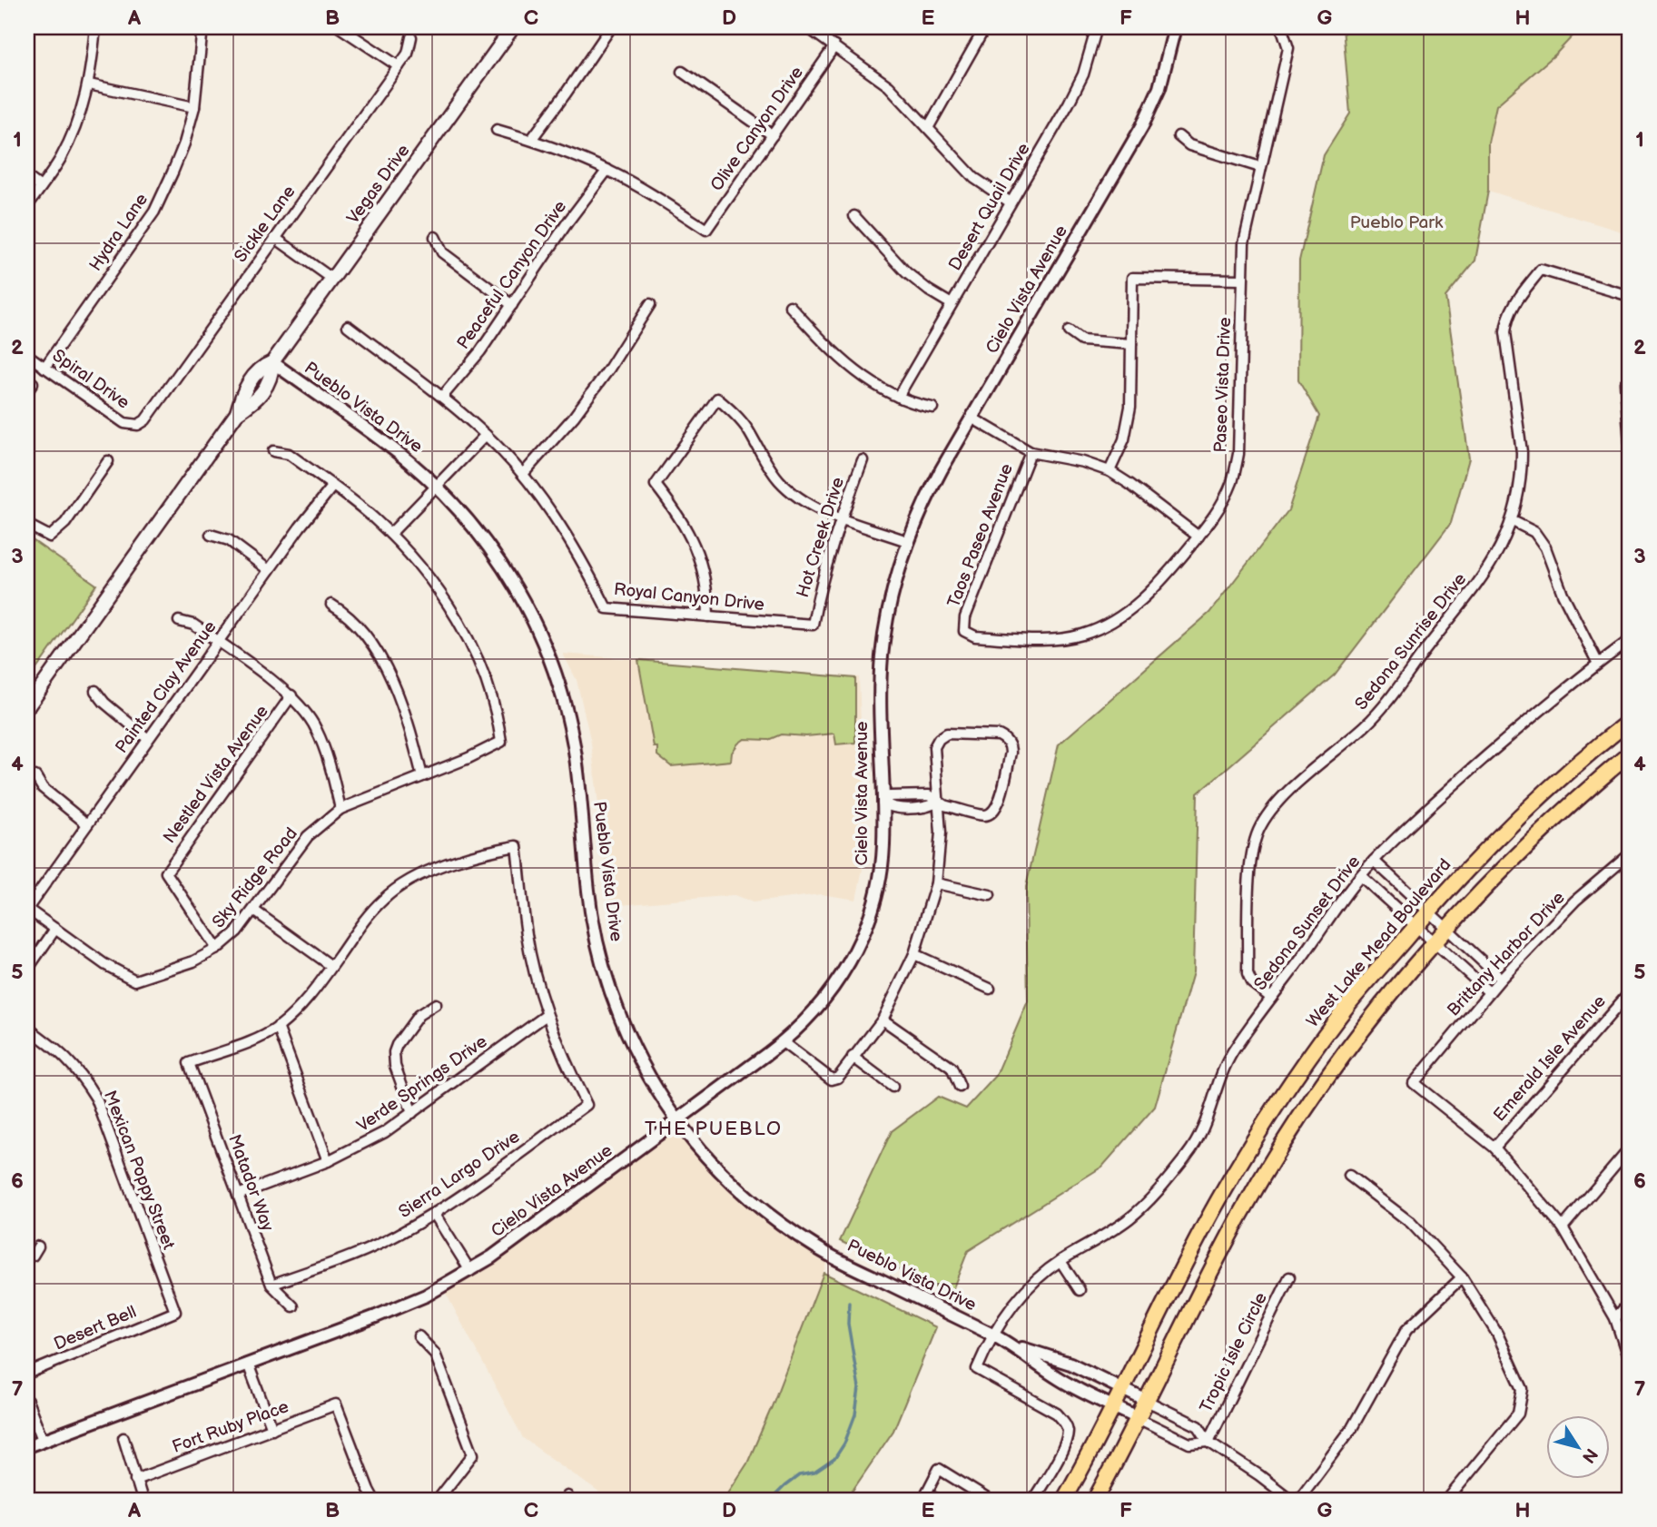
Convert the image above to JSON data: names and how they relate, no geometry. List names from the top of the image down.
{
  "streets": {
    "main road": ["Vegas Drive", "West Lake Mead Boulevard"],
    "street": [
      "Olive Canyon Drive",
      "Desert Quail Drive",
      "Sickle Lane",
      "Hydra Lane",
      "Peaceful Canyon Drive",
      "Cielo Vista Avenue",
      "Spiral Drive",
      "Paseo Vista Drive",
      "Pueblo Vista Drive",
      "Taos Paseo Avenue",
      "Hot Creek Drive",
      "Royal Canyon Drive",
      "Sedona Sunrise Drive",
      "Painted Clay Avenue",
      "Nestled Vista Avenue",
      "Sky Ridge Road",
      "Sedona Sunset Drive",
      "Brittany Harbor Drive",
      "Emerald Isle Avenue",
      "Verde Springs Drive",
      "Mexican Poppy Street",
      "Sierra Largo Drive",
      "Matador Way",
      "Desert Bell",
      "Tropic Isle Circle",
      "Fort Ruby Place"
    ]
  },
  "crossings": [
    ["Olive Canyon Drive", "Peaceful Canyon Drive"],
    ["Vegas Drive", "Pueblo Vista Drive"],
    ["Sickle Lane", "Spiral Drive"],
    ["Hydra Lane", "Spiral Drive"],
    ["Peaceful Canyon Drive", "Royal Canyon Drive"],
    ["Cielo Vista Avenue", "Pueblo Vista Drive"],
    ["Paseo Vista Drive", "Taos Paseo Avenue"],
    ["Pueblo Vista Drive", "Sedona Sunset Drive"],
    ["Pueblo Vista Drive", "West Lake Mead Boulevard"],
    ["Pueblo Vista Drive", "Tropic Isle Circle"],
    ["Hot Creek Drive", "Royal Canyon Drive"],
    ["Sedona Sunrise Drive", "Sedona Sunset Drive"],
    ["Nestled Vista Avenue", "Sky Ridge Road"],
    ["Brittany Harbor Drive", "Emerald Isle Avenue"],
    ["Verde Springs Drive", "Sierra Largo Drive"],
    ["Verde Springs Drive", "Matador Way"],
    ["Mexican Poppy Street", "Desert Bell"],
    ["Sierra Largo Drive", "Matador Way"]
  ],
  "districts": ["THE PUEBLO"],
  "parks": ["Pueblo Park"],
  "north": "bottom right",
  "grid": {
    "columns": [
      "A",
      "B",
      "C",
      "D",
      "E",
      "F",
      "G",
      "H"
    ],
    "rows": [
      "1",
      "2",
      "3",
      "4",
      "5",
      "6",
      "7"
    ]
  }
}
